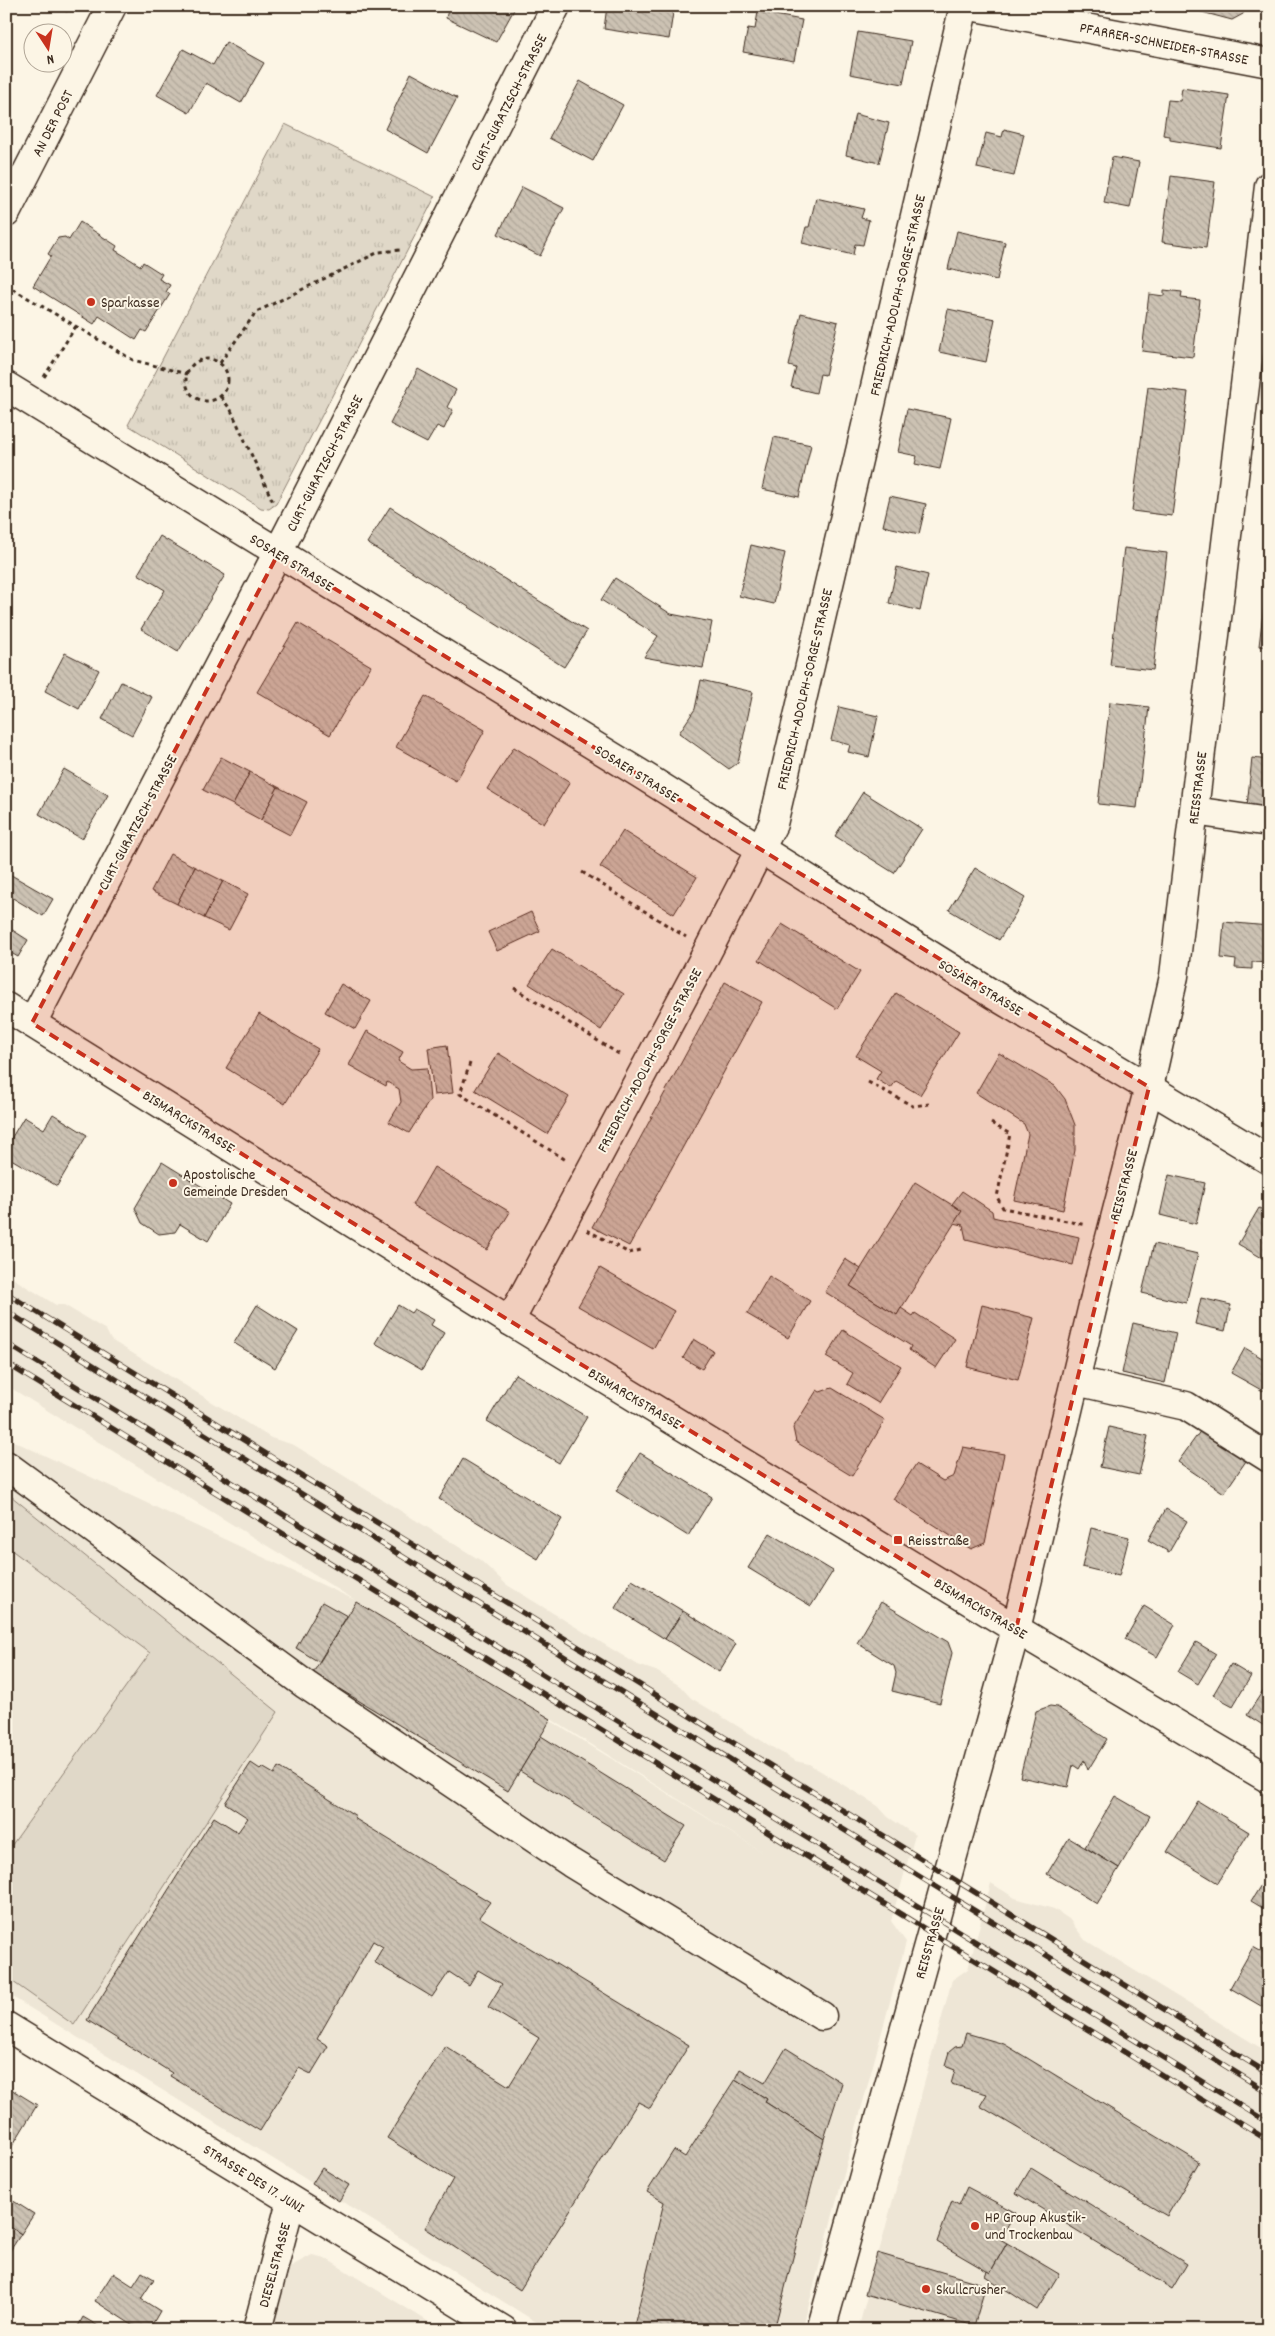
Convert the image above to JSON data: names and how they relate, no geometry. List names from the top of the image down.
{
  "streets": {
    "street": [
      "PFARRER-SCHNEIDER-STRASSE",
      "CURT-GURATZSCH-STRASSE",
      "AN DER POST",
      "FRIEDRICH-ADOLPH-SORGE-STRASSE",
      "SOSAER STRASSE",
      "REISSTRASSE",
      "BISMARCKSTRASSE",
      "STRASSE DES 17. JUNI",
      "DIESELSTRASSE"
    ]
  },
  "crossings": [
    ["CURT-GURATZSCH-STRASSE", "SOSAER STRASSE"],
    ["CURT-GURATZSCH-STRASSE", "BISMARCKSTRASSE"],
    ["FRIEDRICH-ADOLPH-SORGE-STRASSE", "SOSAER STRASSE"],
    ["FRIEDRICH-ADOLPH-SORGE-STRASSE", "BISMARCKSTRASSE"],
    ["SOSAER STRASSE", "REISSTRASSE"],
    ["REISSTRASSE", "BISMARCKSTRASSE"],
    ["STRASSE DES 17. JUNI", "DIESELSTRASSE"]
  ],
  "places": {
    "other": [
      "Sparkasse",
      "Apostolische Gemeinde Dresden",
      "HP Group Akustik- und Trockenbau",
      "Skullcrusher"
    ],
    "transit": ["Reisstraße"]
  },
  "north": "bottom"
}
